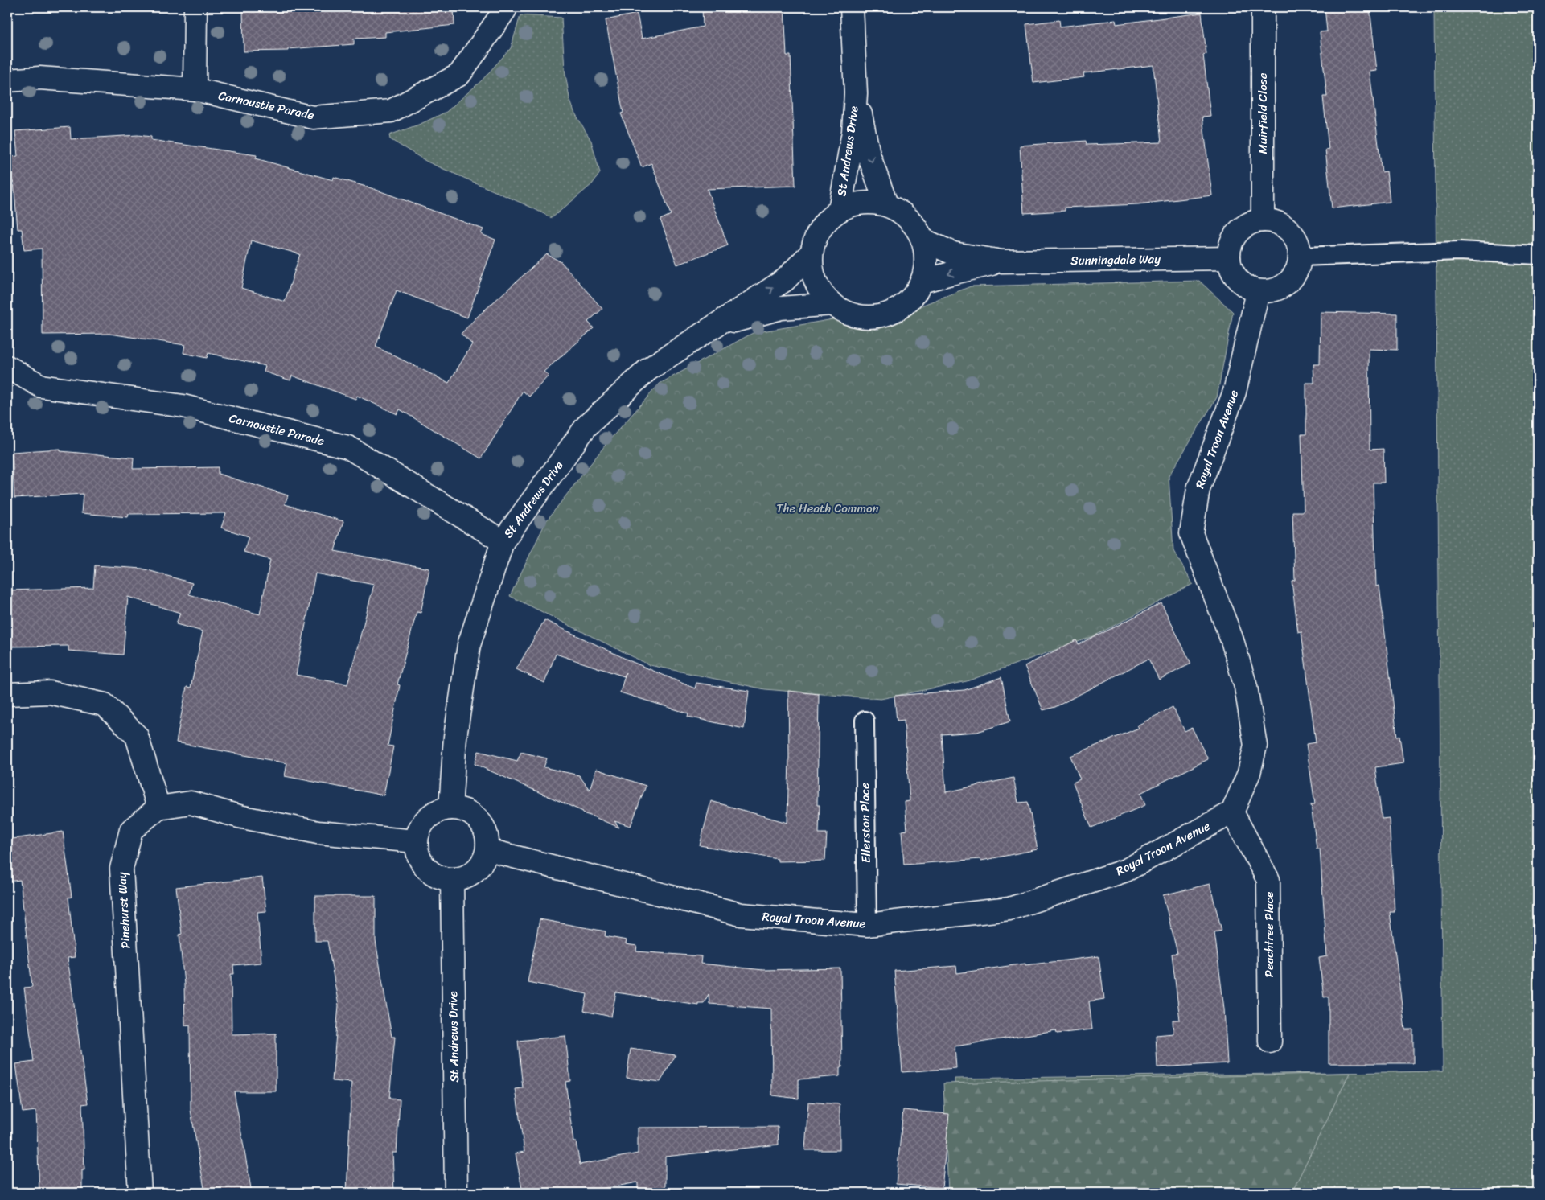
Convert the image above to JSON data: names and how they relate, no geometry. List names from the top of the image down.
{
  "streets": {
    "street": [
      "Carnoustie Parade",
      "Muirfield Close",
      "St Andrews Drive",
      "Sunningdale Way",
      "Royal Troon Avenue",
      "Pinehurst Way",
      "Peachtree Place"
    ],
    "lane": ["Ellerston Place"]
  },
  "crossings": [
    ["Carnoustie Parade", "St Andrews Drive"],
    ["Muirfield Close", "Sunningdale Way"],
    ["Muirfield Close", "Royal Troon Avenue"],
    ["St Andrews Drive", "Sunningdale Way"],
    ["St Andrews Drive", "Royal Troon Avenue"],
    ["Sunningdale Way", "Royal Troon Avenue"],
    ["Royal Troon Avenue", "Ellerston Place"],
    ["Royal Troon Avenue", "Peachtree Place"]
  ],
  "parks": ["The Heath Common"]
}
